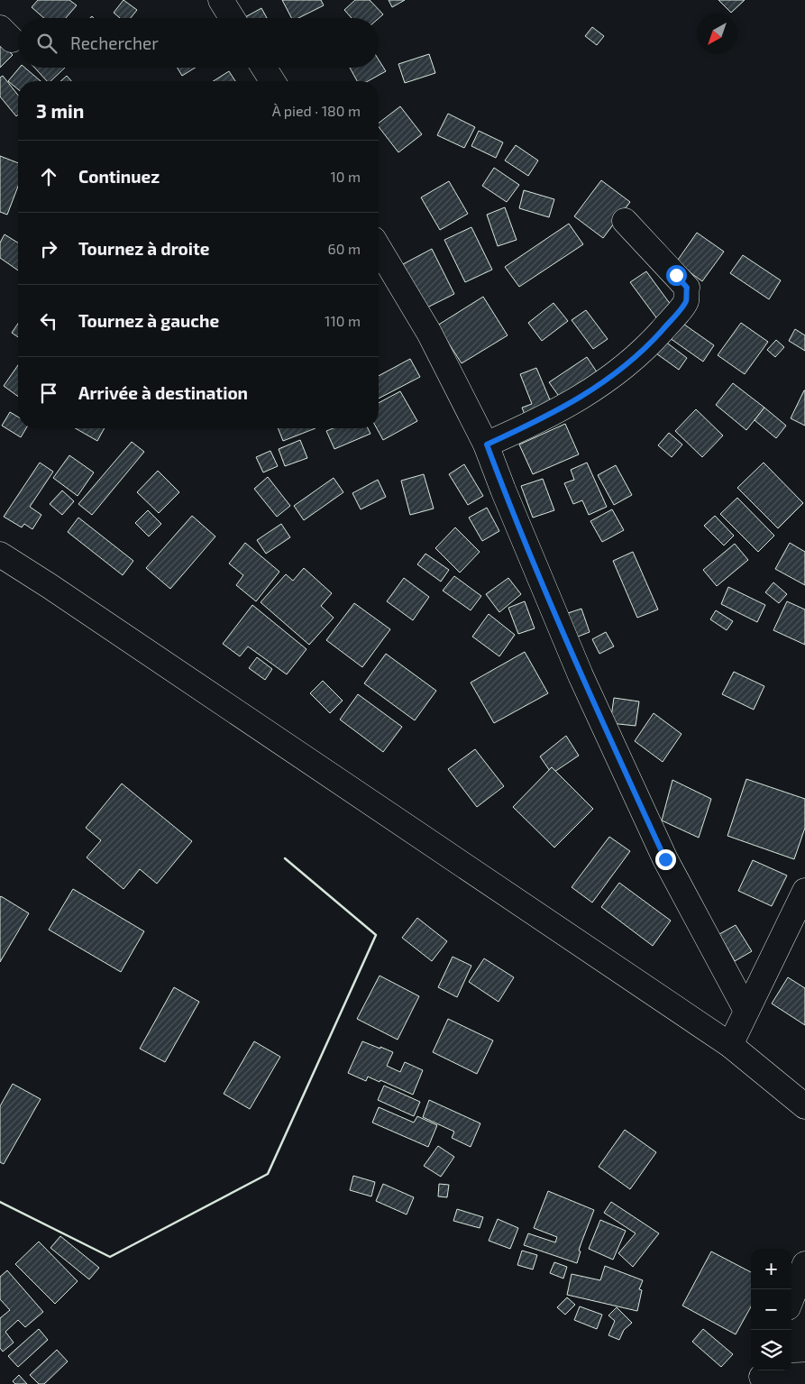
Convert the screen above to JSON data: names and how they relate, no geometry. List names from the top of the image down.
{
  "north": "bottom left",
  "page": {
    "search": "Rechercher",
    "heading": ["3 min", "À pied · 180 m"],
    "list": [
      ["Continuez", "10 m"],
      ["Tournez à droite", "60 m"],
      ["Tournez à gauche", "110 m"],
      "Arrivée à destination"
    ],
    "map_buttons": ["+", "−"]
  }
}
